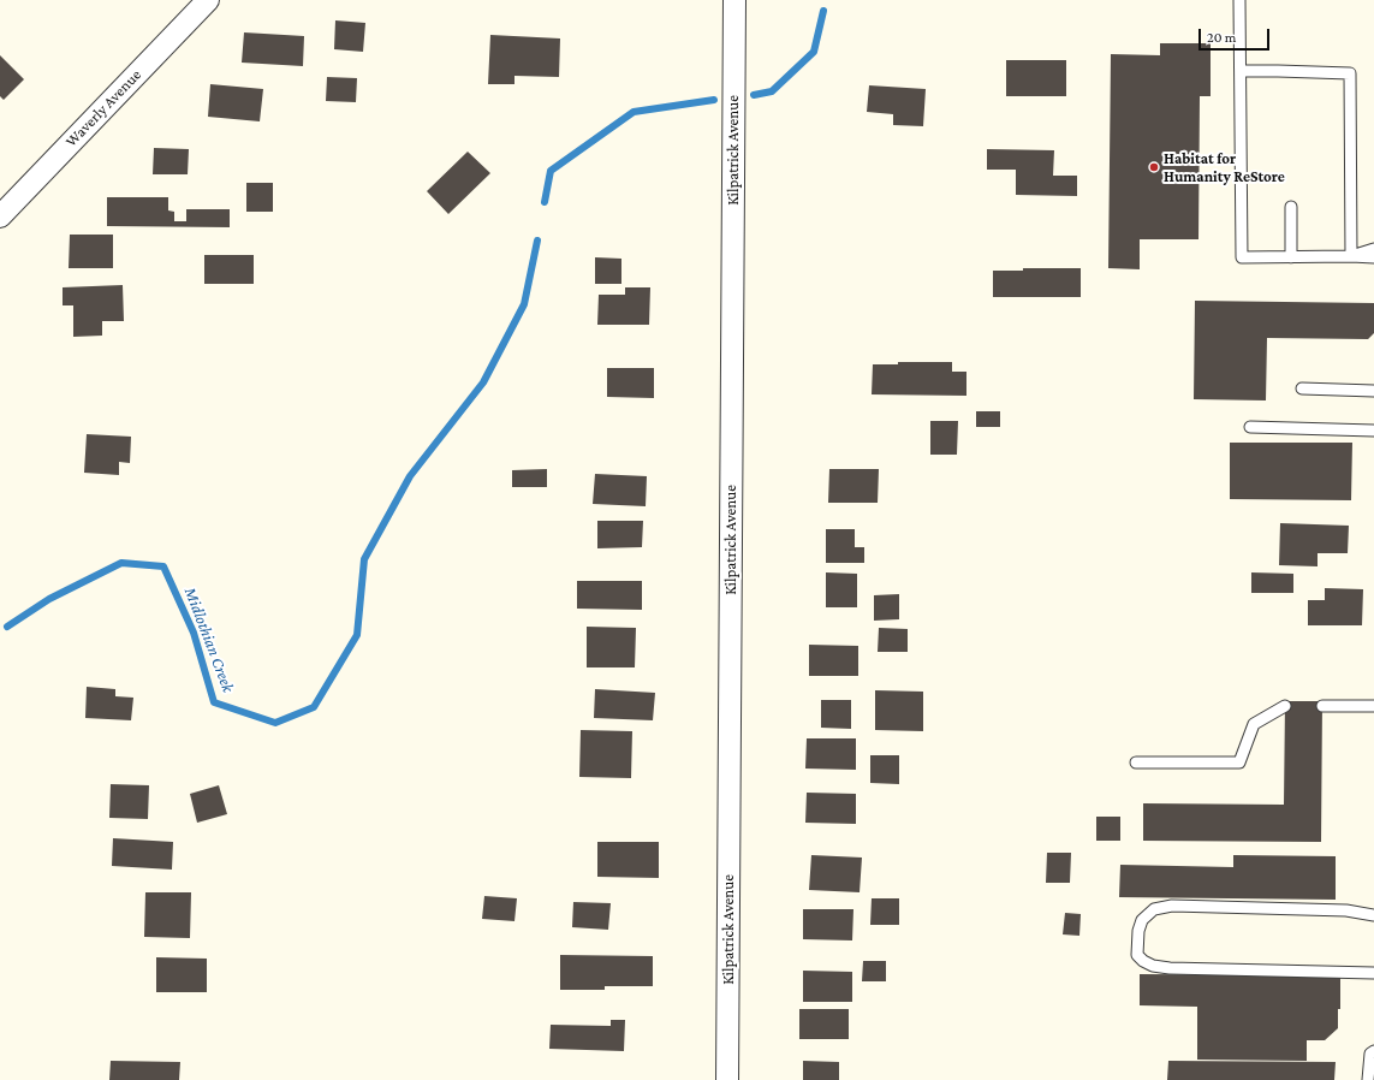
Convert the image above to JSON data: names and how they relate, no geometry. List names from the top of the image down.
{
  "streets": {
    "street": ["Waverly Avenue", "Kilpatrick Avenue"]
  },
  "water": ["Midlothian Creek"],
  "places": ["Habitat for Humanity ReStore"],
  "scale_bar": "20 m"
}
